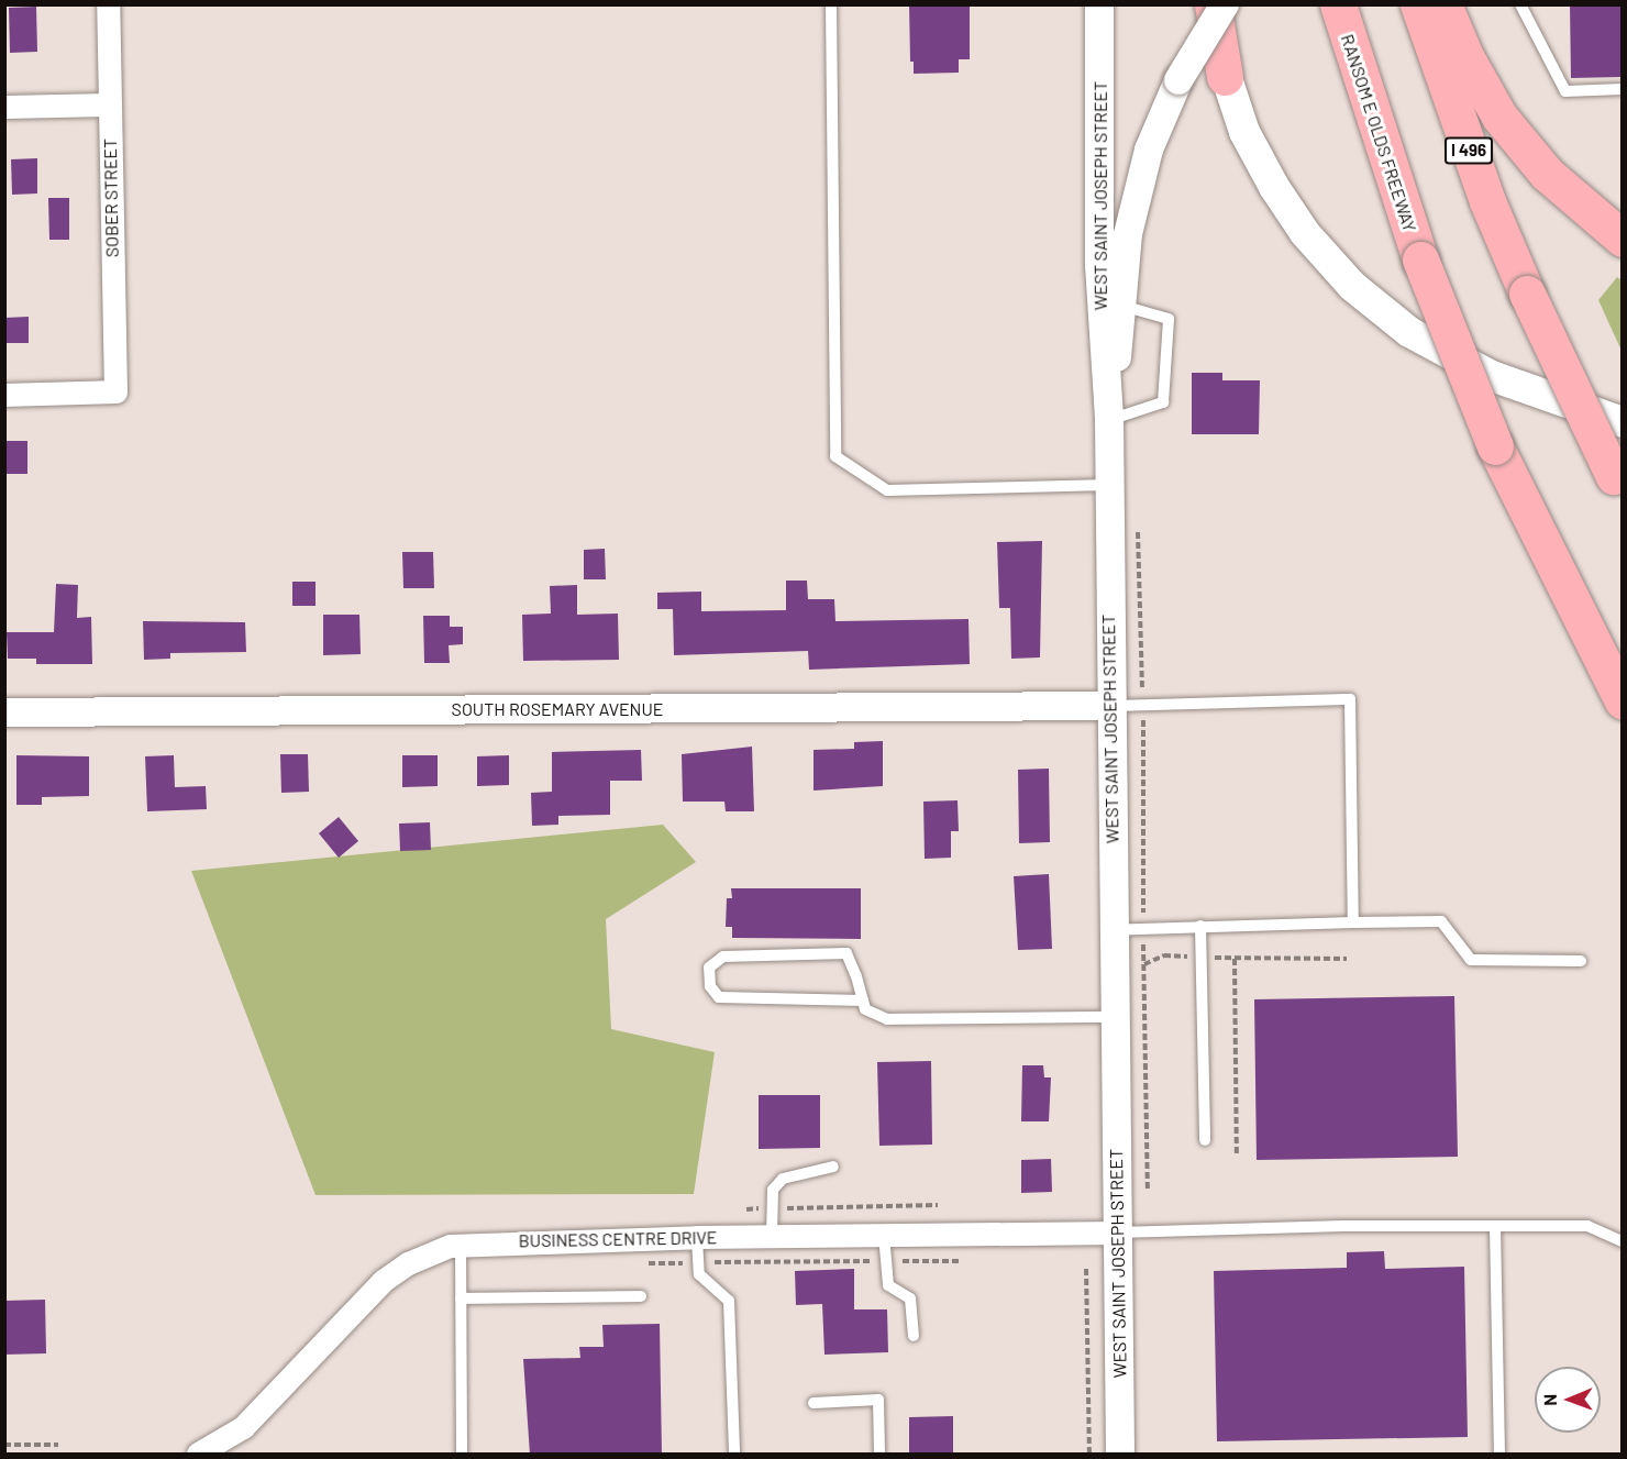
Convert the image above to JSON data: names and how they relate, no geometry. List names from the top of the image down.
{
  "streets": {
    "highway": ["RANSOM E OLDS FREEWAY", "I 496"],
    "street": [
      "WEST SAINT JOSEPH STREET",
      "SOBER STREET",
      "SOUTH ROSEMARY AVENUE",
      "BUSINESS CENTRE DRIVE"
    ]
  },
  "crossings": [
    ["WEST SAINT JOSEPH STREET", "SOUTH ROSEMARY AVENUE"],
    ["WEST SAINT JOSEPH STREET", "BUSINESS CENTRE DRIVE"]
  ],
  "north": "left"
}
